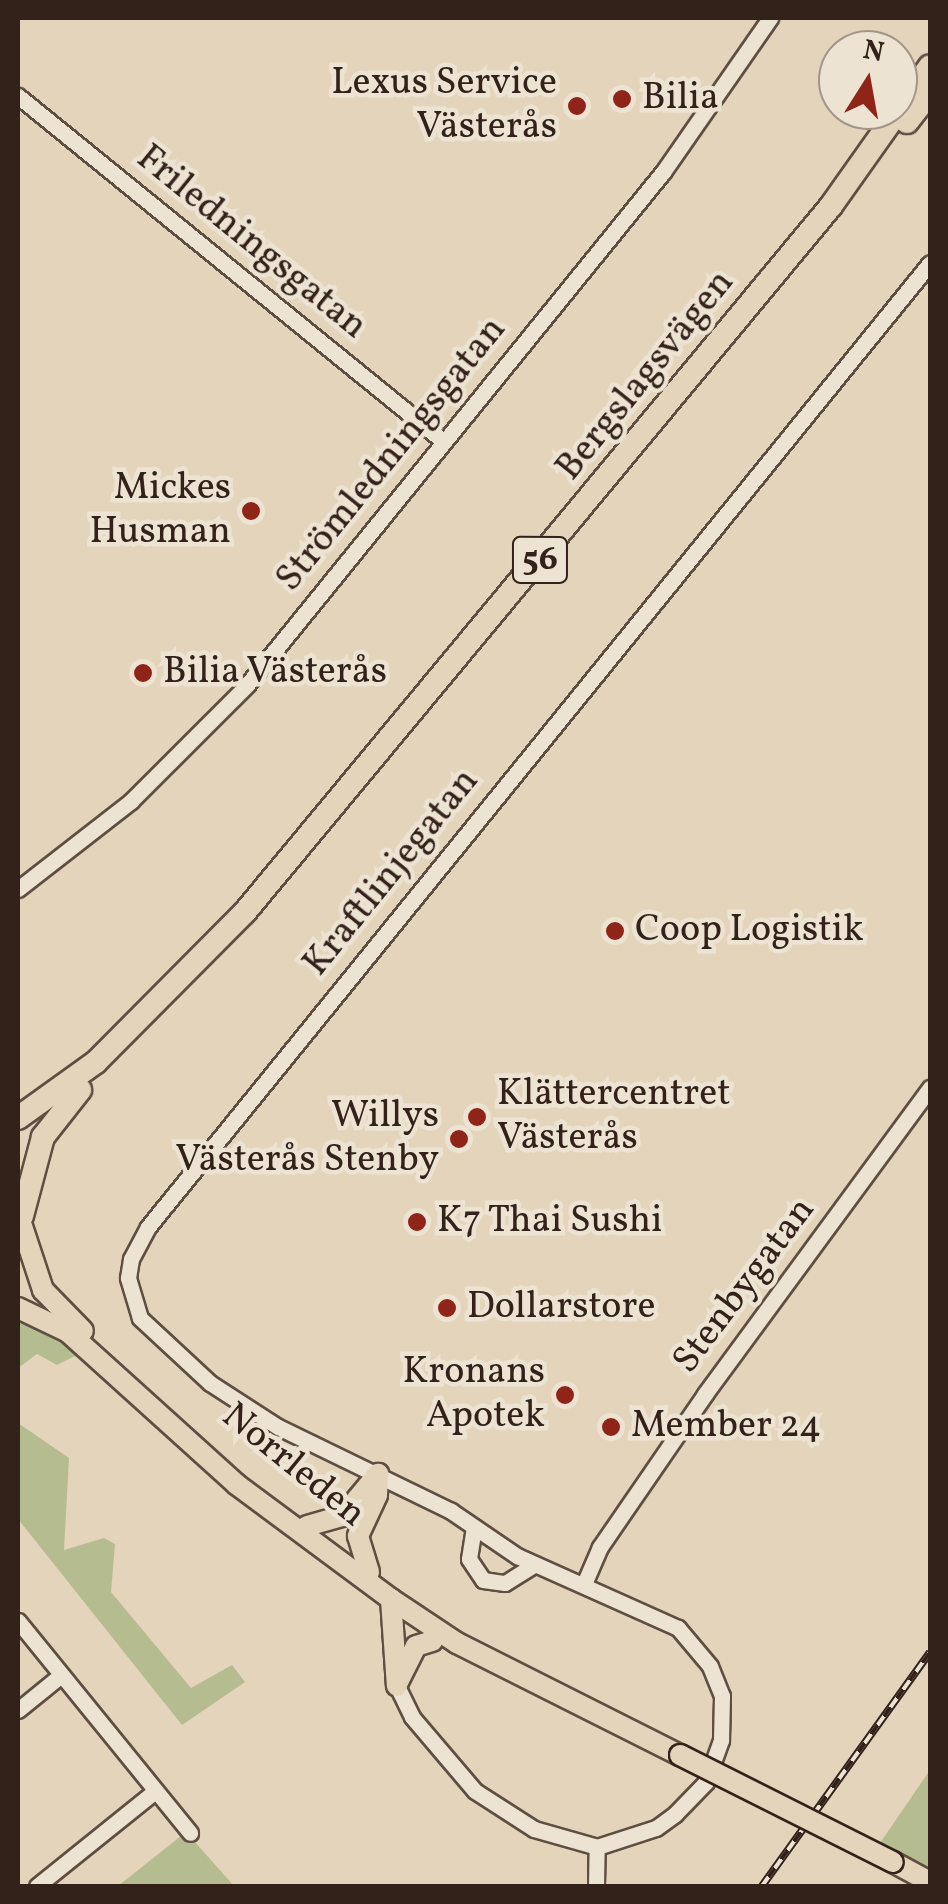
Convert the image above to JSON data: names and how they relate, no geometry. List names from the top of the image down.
{
  "streets": {
    "highway": ["Bergslagsvägen", "56"],
    "main road": ["Norrleden"],
    "street": [
      "Friledningsgatan",
      "Strömledningsgatan",
      "Kraftlinjegatan",
      "Stenbygatan"
    ]
  },
  "crossings": [
    ["Friledningsgatan", "Strömledningsgatan"],
    ["Bergslagsvägen", "Norrleden"]
  ],
  "places": [
    "Bilia",
    "Lexus Service Västerås",
    "Mickes Husman",
    "Bilia Västerås",
    "Coop Logistik",
    "Klättercentret Västerås",
    "Willys Västerås Stenby",
    "K7 Thai Sushi",
    "Dollarstore",
    "Kronans Apotek",
    "Member 24"
  ],
  "north": "top"
}
